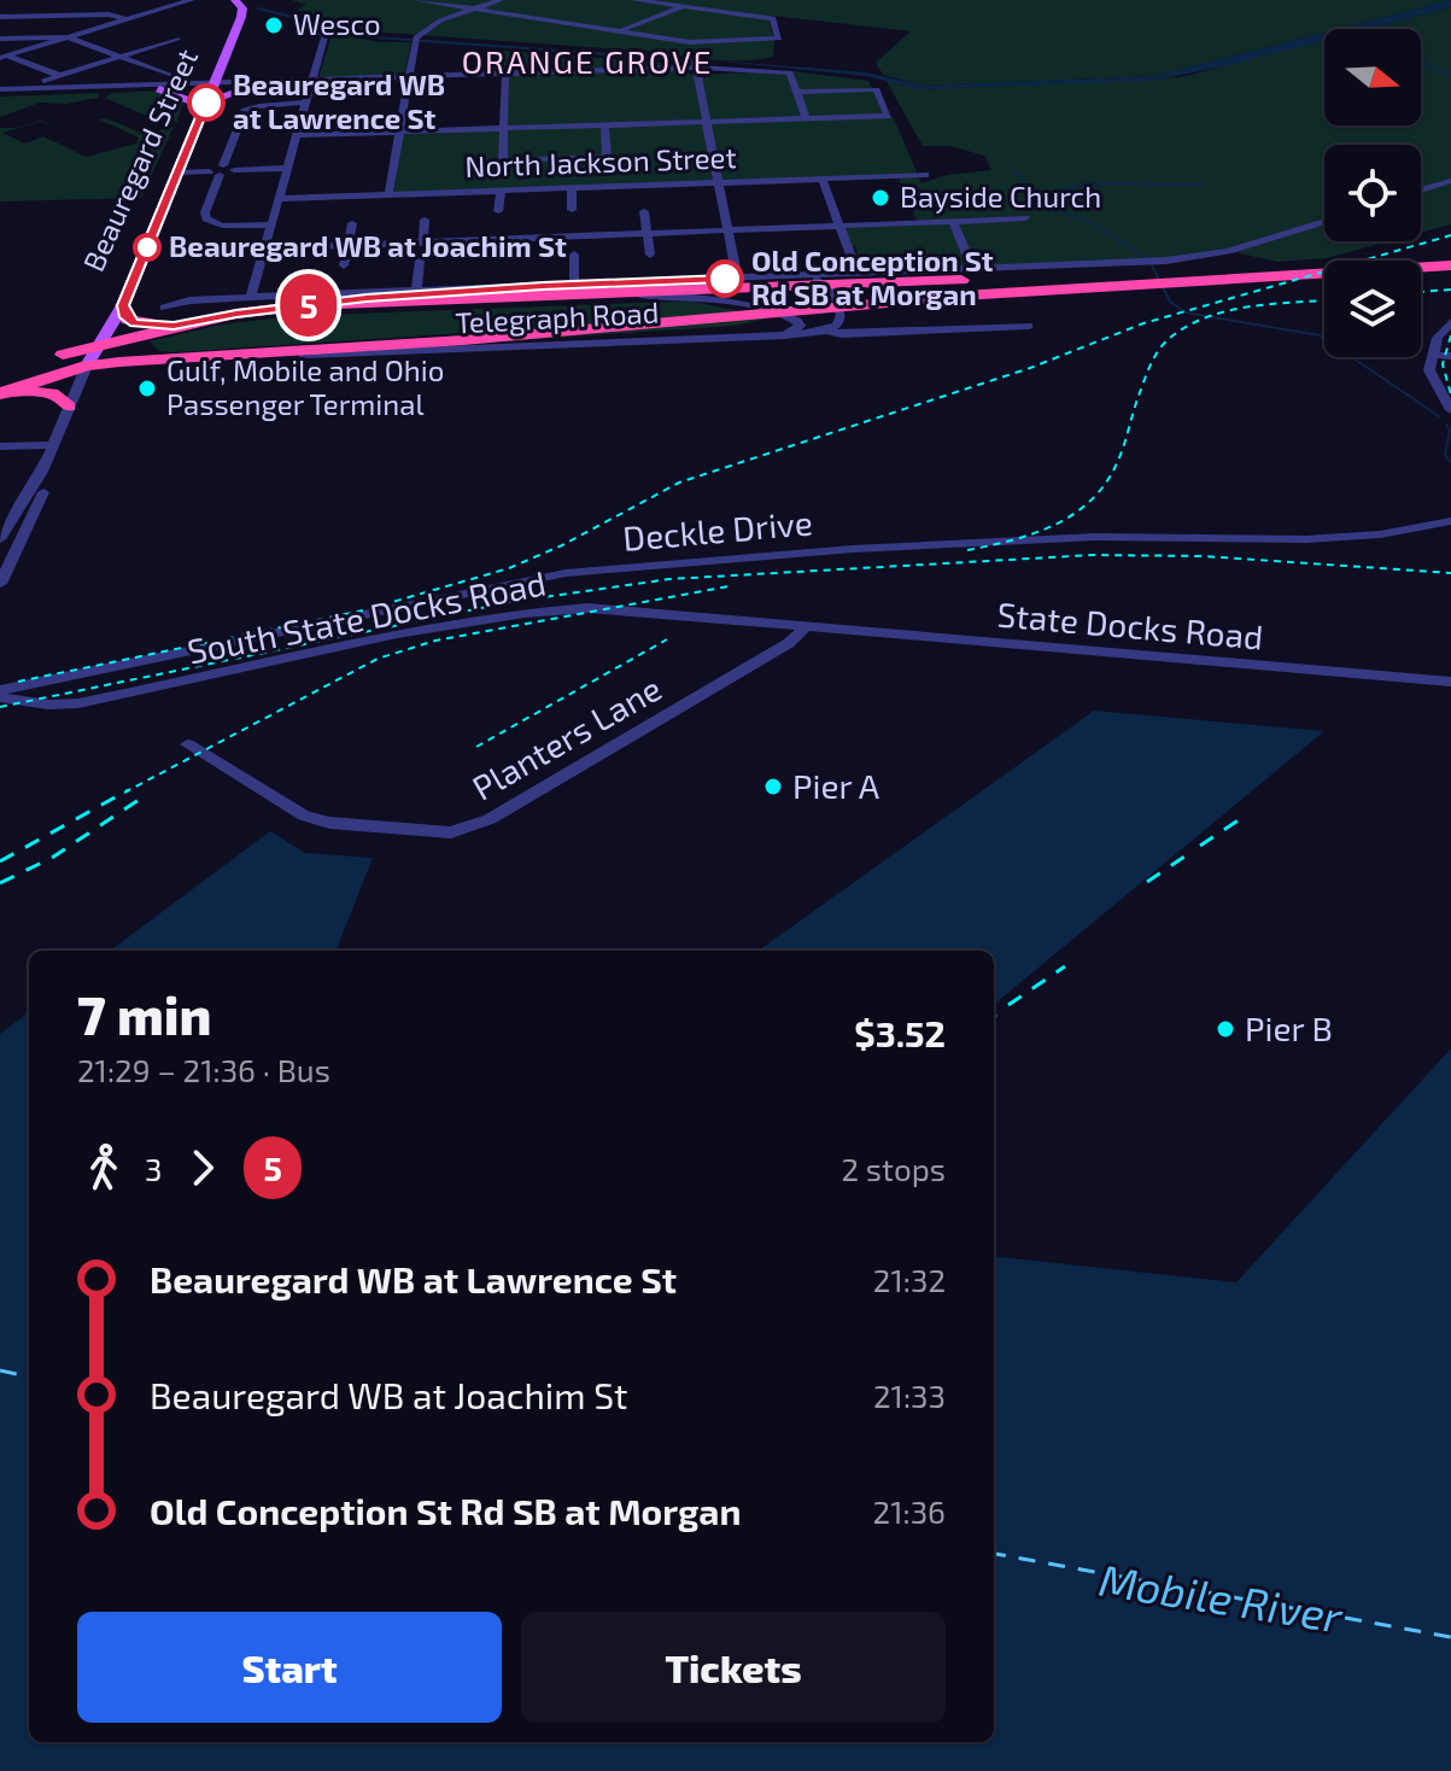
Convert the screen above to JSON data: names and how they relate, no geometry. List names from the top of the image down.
{
  "streets": {
    "highway": ["Telegraph Road"],
    "main road": ["Beauregard Street"],
    "street": [
      "North Jackson Street",
      "Deckle Drive",
      "South State Docks Road",
      "State Docks Road",
      "Planters Lane"
    ]
  },
  "crossings": [
    ["Beauregard Street", "Telegraph Road"],
    ["Deckle Drive", "South State Docks Road"],
    ["South State Docks Road", "State Docks Road"],
    ["South State Docks Road", "Planters Lane"],
    ["State Docks Road", "Planters Lane"]
  ],
  "districts": ["ORANGE GROVE"],
  "water": ["Mobile River"],
  "places": [
    "Wesco",
    "Beauregard WB at Lawrence St",
    "Bayside Church",
    "Beauregard WB at Joachim St",
    "Old Conception St Rd SB at Morgan",
    "Gulf, Mobile and Ohio Passenger Terminal",
    "Pier A",
    "Pier B"
  ],
  "lines": ["bus line 5"],
  "north": "right",
  "page": {
    "on_map": "5",
    "heading": ["7 min", "21:29 – 21:36 · Bus", "$3.52"],
    "legs": ["3", "5", "2 stops"],
    "list": [
      {
        "name": "Beauregard WB at Lawrence St",
        "value": "21:32"
      },
      {
        "name": "Beauregard WB at Joachim St",
        "value": "21:33"
      },
      {
        "name": "Old Conception St Rd SB at Morgan",
        "value": "21:36"
      }
    ],
    "buttons": ["Start", "Tickets"]
  }
}
